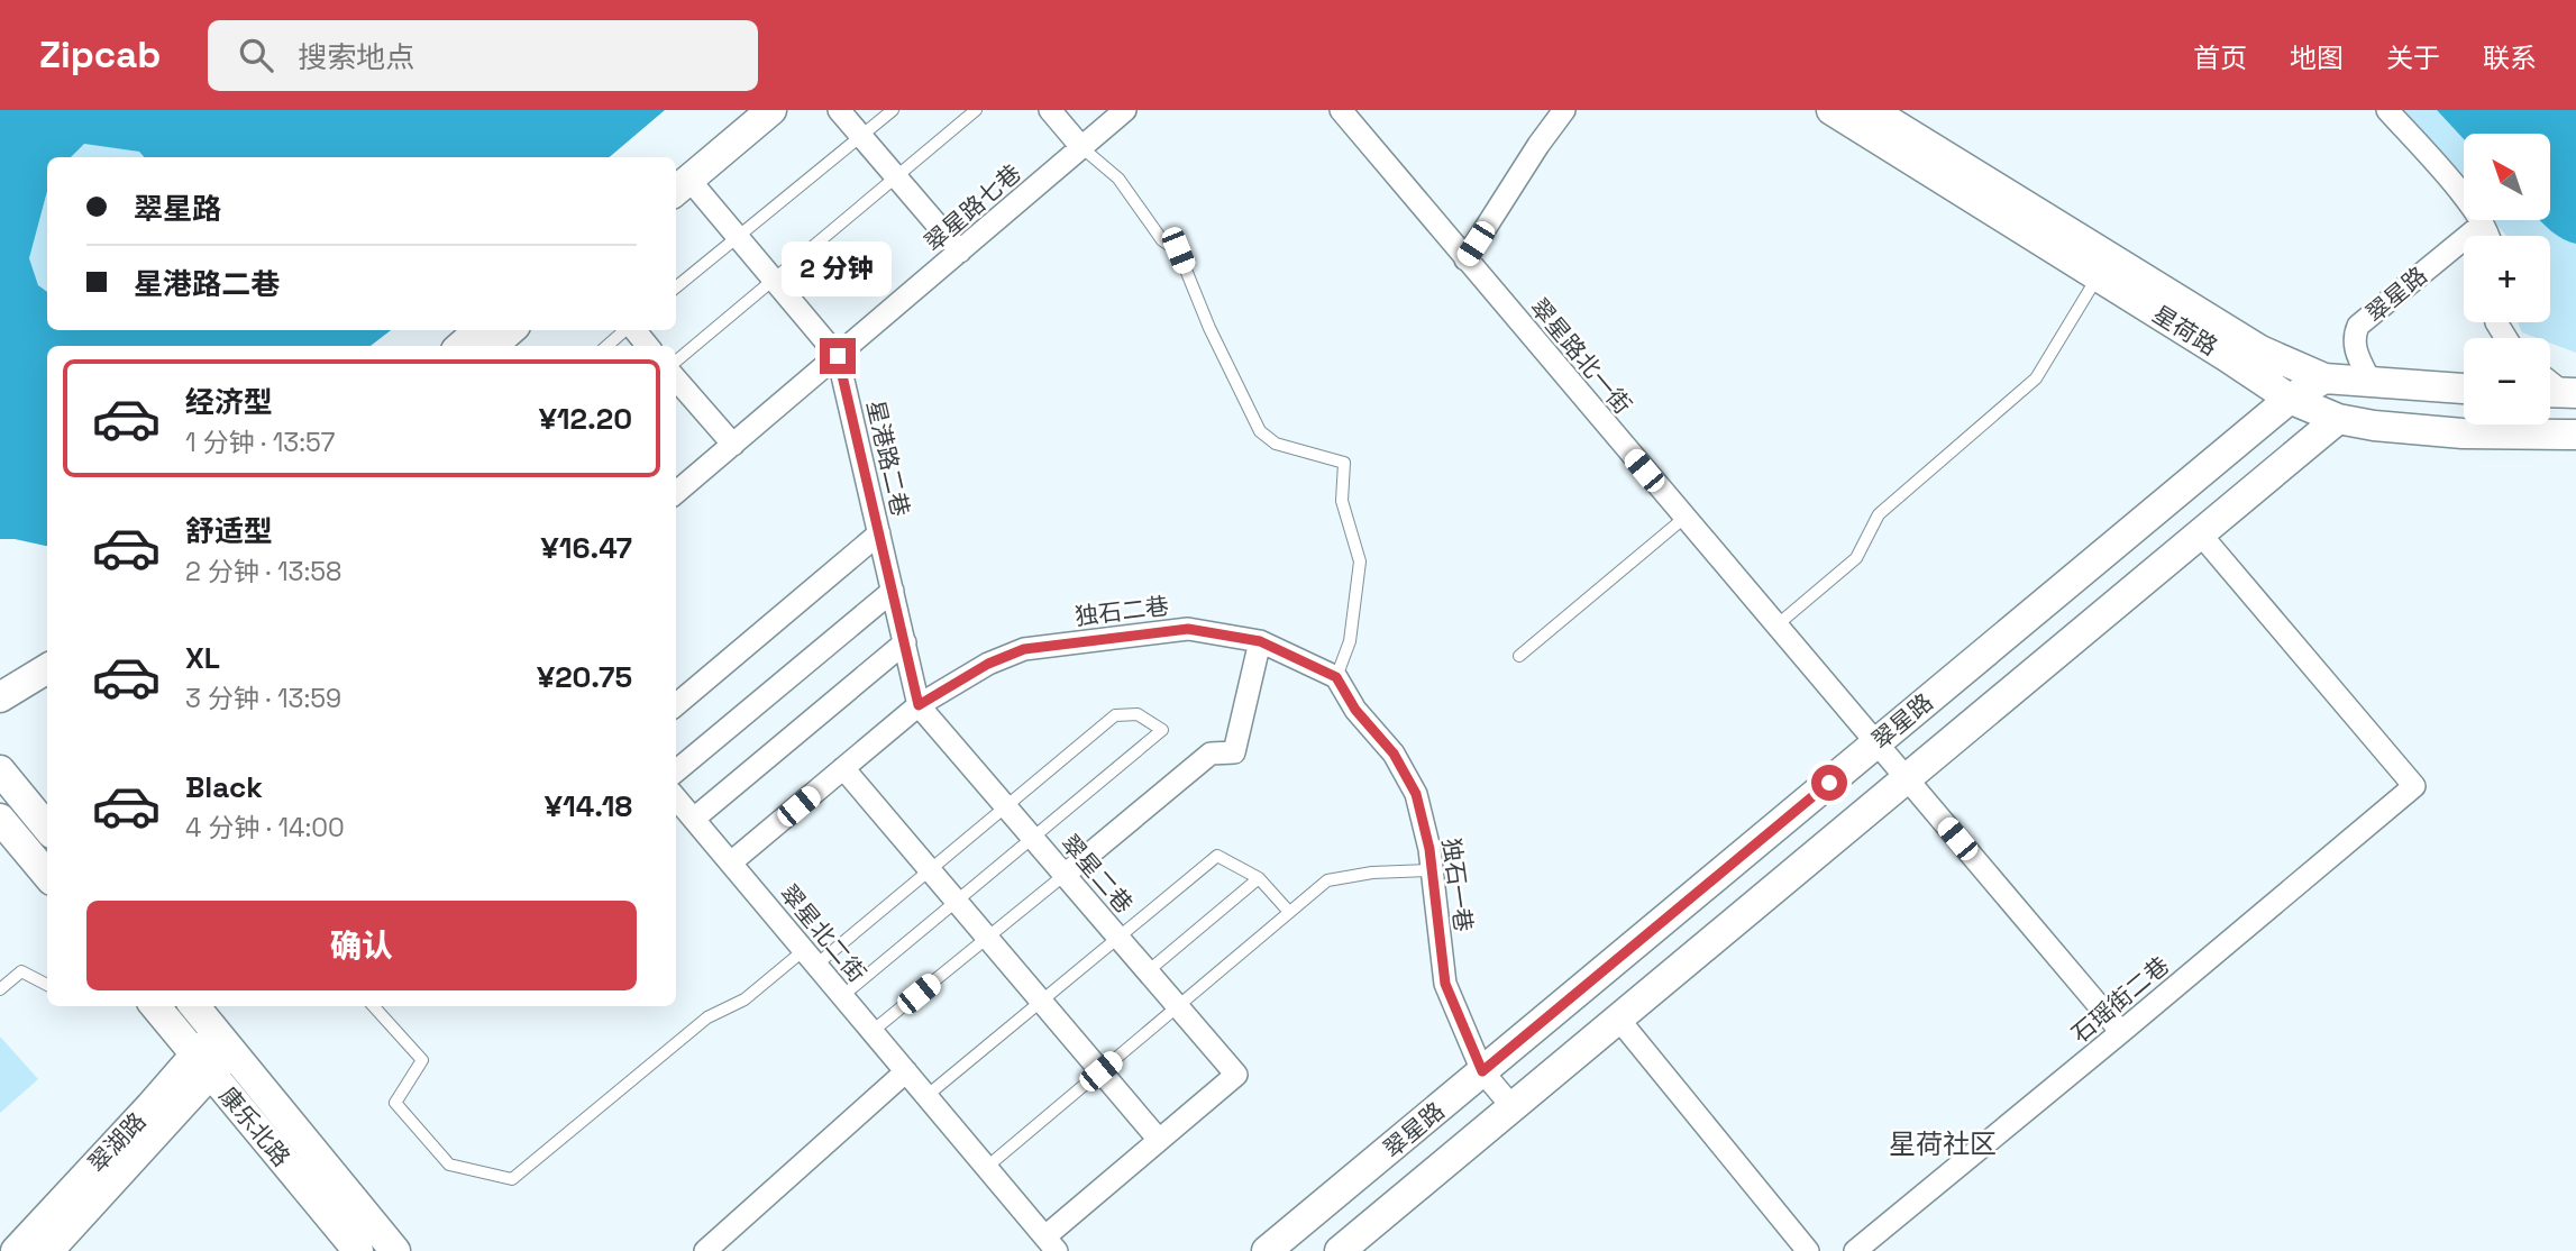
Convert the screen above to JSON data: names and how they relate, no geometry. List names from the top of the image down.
{
  "streets": {
    "street": [
      "翠星路七巷",
      "翠星路",
      "星荷路",
      "翠星路北一街",
      "星港路二巷",
      "独石二巷",
      "翠星二巷",
      "独石一巷",
      "翠星北二街",
      "石瑶街二巷",
      "康乐北路",
      "翠湖路"
    ]
  },
  "crossings": [
    ["翠星路七巷", "星港路二巷"],
    ["翠星路", "星荷路"],
    ["翠星路", "翠星路北一街"],
    ["翠星路", "独石一巷"],
    ["翠星路", "石瑶街二巷"],
    ["翠星路北一街", "石瑶街二巷"],
    ["星港路二巷", "独石二巷"],
    ["星港路二巷", "翠星二巷"],
    ["独石二巷", "翠星二巷"],
    ["独石二巷", "独石一巷"],
    ["独石二巷", "翠星北二街"],
    ["康乐北路", "翠湖路"]
  ],
  "districts": ["星荷社区"],
  "north": "top left",
  "page": {
    "header": "Zipcab",
    "search": "搜索地点",
    "nav": [
      "首页",
      "地图",
      "关于",
      "联系"
    ],
    "map_buttons": ["+", "−"],
    "banner": ["翠星路", "星港路二巷"],
    "bubble": "2 分钟",
    "list": [
      {
        "name": "经济型",
        "note": "1 分钟 · 13:57",
        "value": "¥12.20"
      },
      {
        "name": "舒适型",
        "note": "2 分钟 · 13:58",
        "value": "¥16.47"
      },
      {
        "name": "XL",
        "note": "3 分钟 · 13:59",
        "value": "¥20.75"
      },
      {
        "name": "Black",
        "note": "4 分钟 · 14:00",
        "value": "¥14.18"
      }
    ],
    "buttons": "确认"
  }
}
